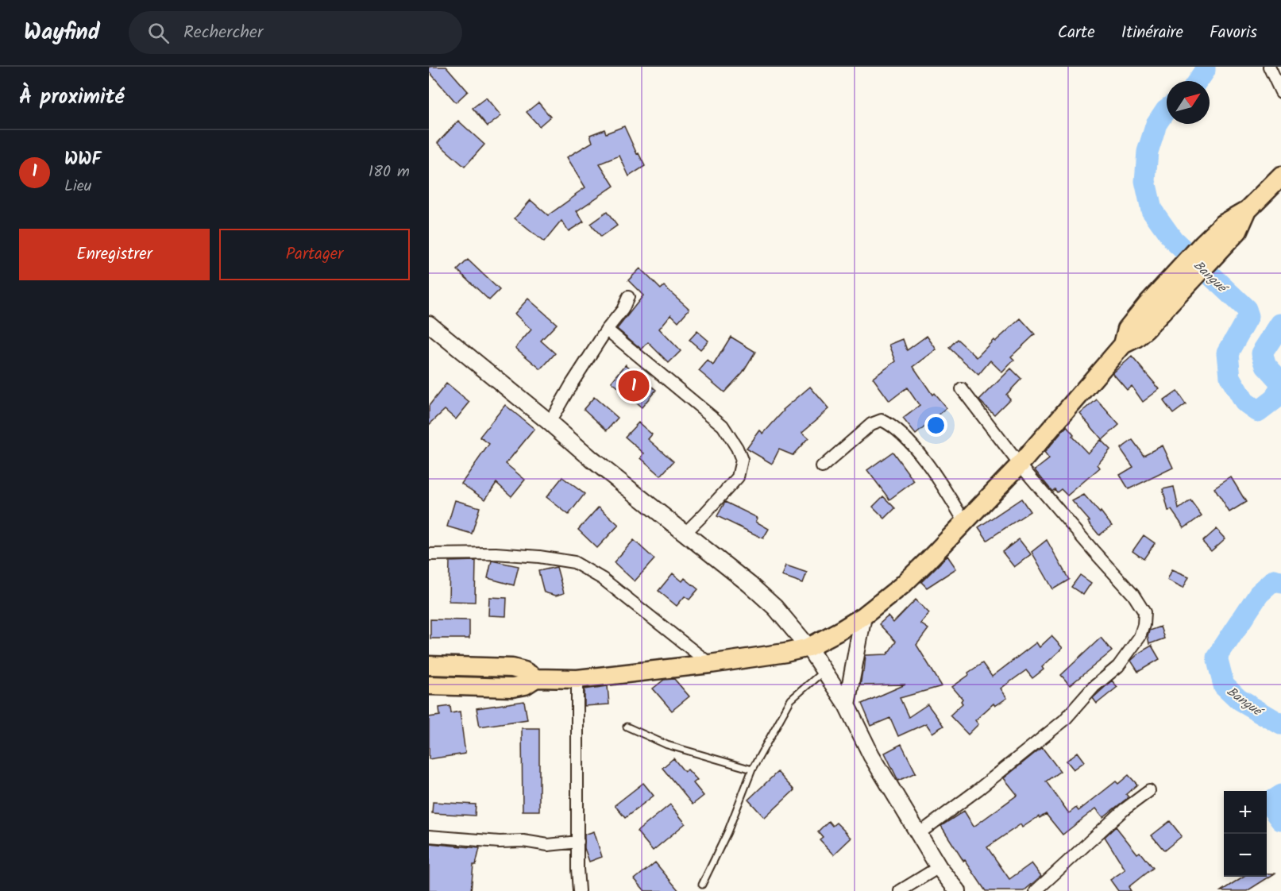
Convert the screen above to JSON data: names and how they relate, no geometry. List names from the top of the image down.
{
  "water": ["Bangué"],
  "north": "top right",
  "page": {
    "header": "Wayfind",
    "search": "Rechercher",
    "nav": ["Carte", "Itinéraire", "Favoris"],
    "heading": "À proximité",
    "list": [
      {
        "mark": "1",
        "name": "WWF",
        "note": "Lieu",
        "value": "180 m"
      }
    ],
    "buttons": ["Enregistrer", "Partager"],
    "pins": "1",
    "map_buttons": ["+", "−"]
  }
}
